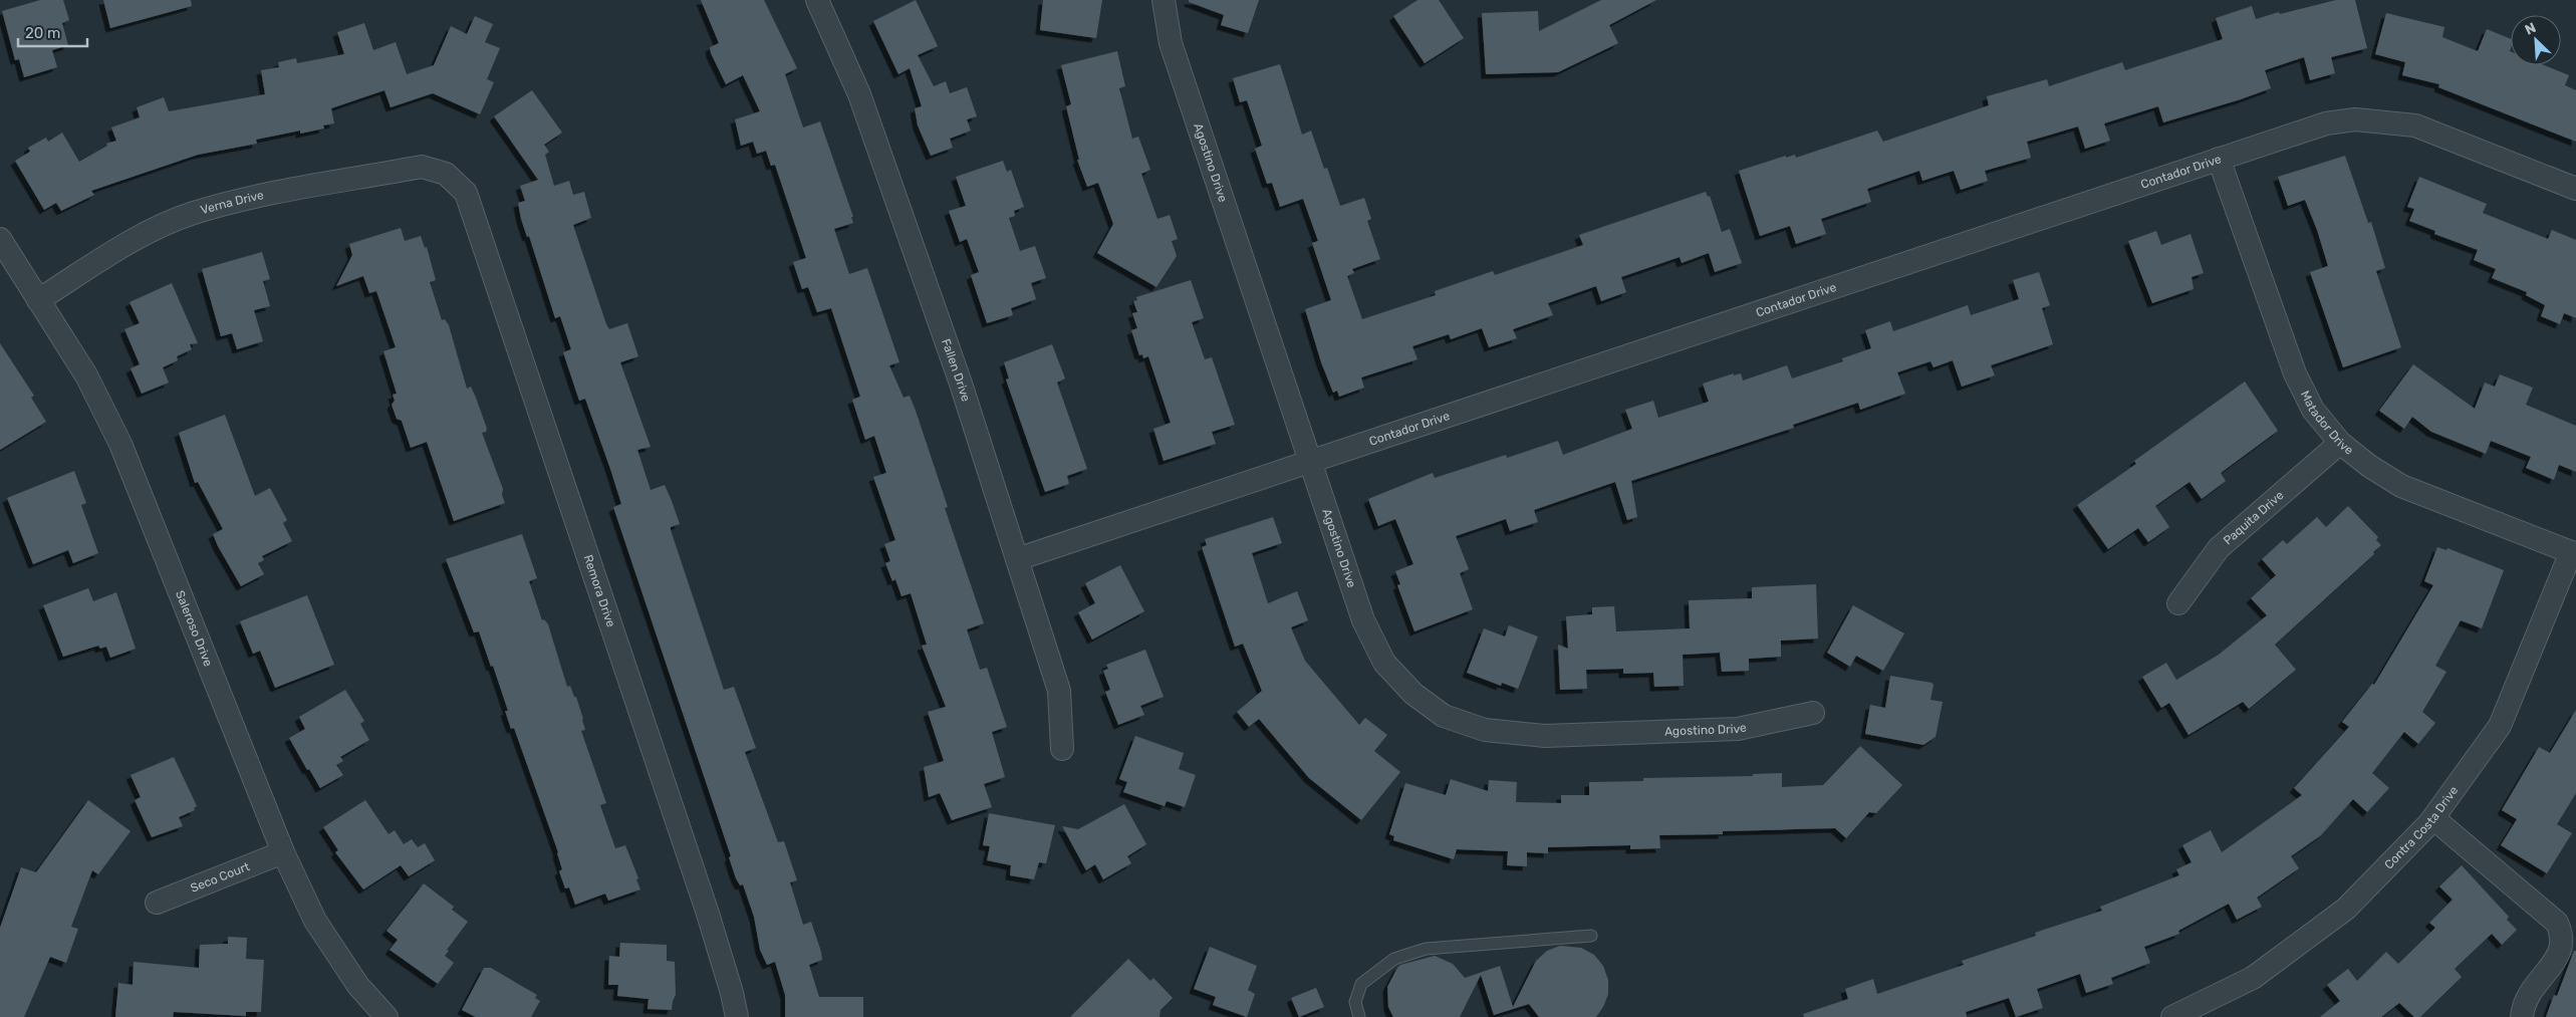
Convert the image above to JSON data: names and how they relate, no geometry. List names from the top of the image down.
{
  "streets": {
    "street": [
      "Agostino Drive",
      "Contador Drive",
      "Verna Drive",
      "Fallen Drive",
      "Matador Drive",
      "Paquita Drive",
      "Remora Drive",
      "Saleroso Drive",
      "Contra Costa Drive",
      "Seco Court"
    ]
  },
  "crossings": [
    ["Agostino Drive", "Contador Drive"],
    ["Contador Drive", "Fallen Drive"],
    ["Contador Drive", "Matador Drive"],
    ["Verna Drive", "Remora Drive"],
    ["Verna Drive", "Saleroso Drive"],
    ["Matador Drive", "Paquita Drive"],
    ["Matador Drive", "Contra Costa Drive"],
    ["Saleroso Drive", "Seco Court"]
  ],
  "scale_bar": "20 m",
  "north": "top left"
}
